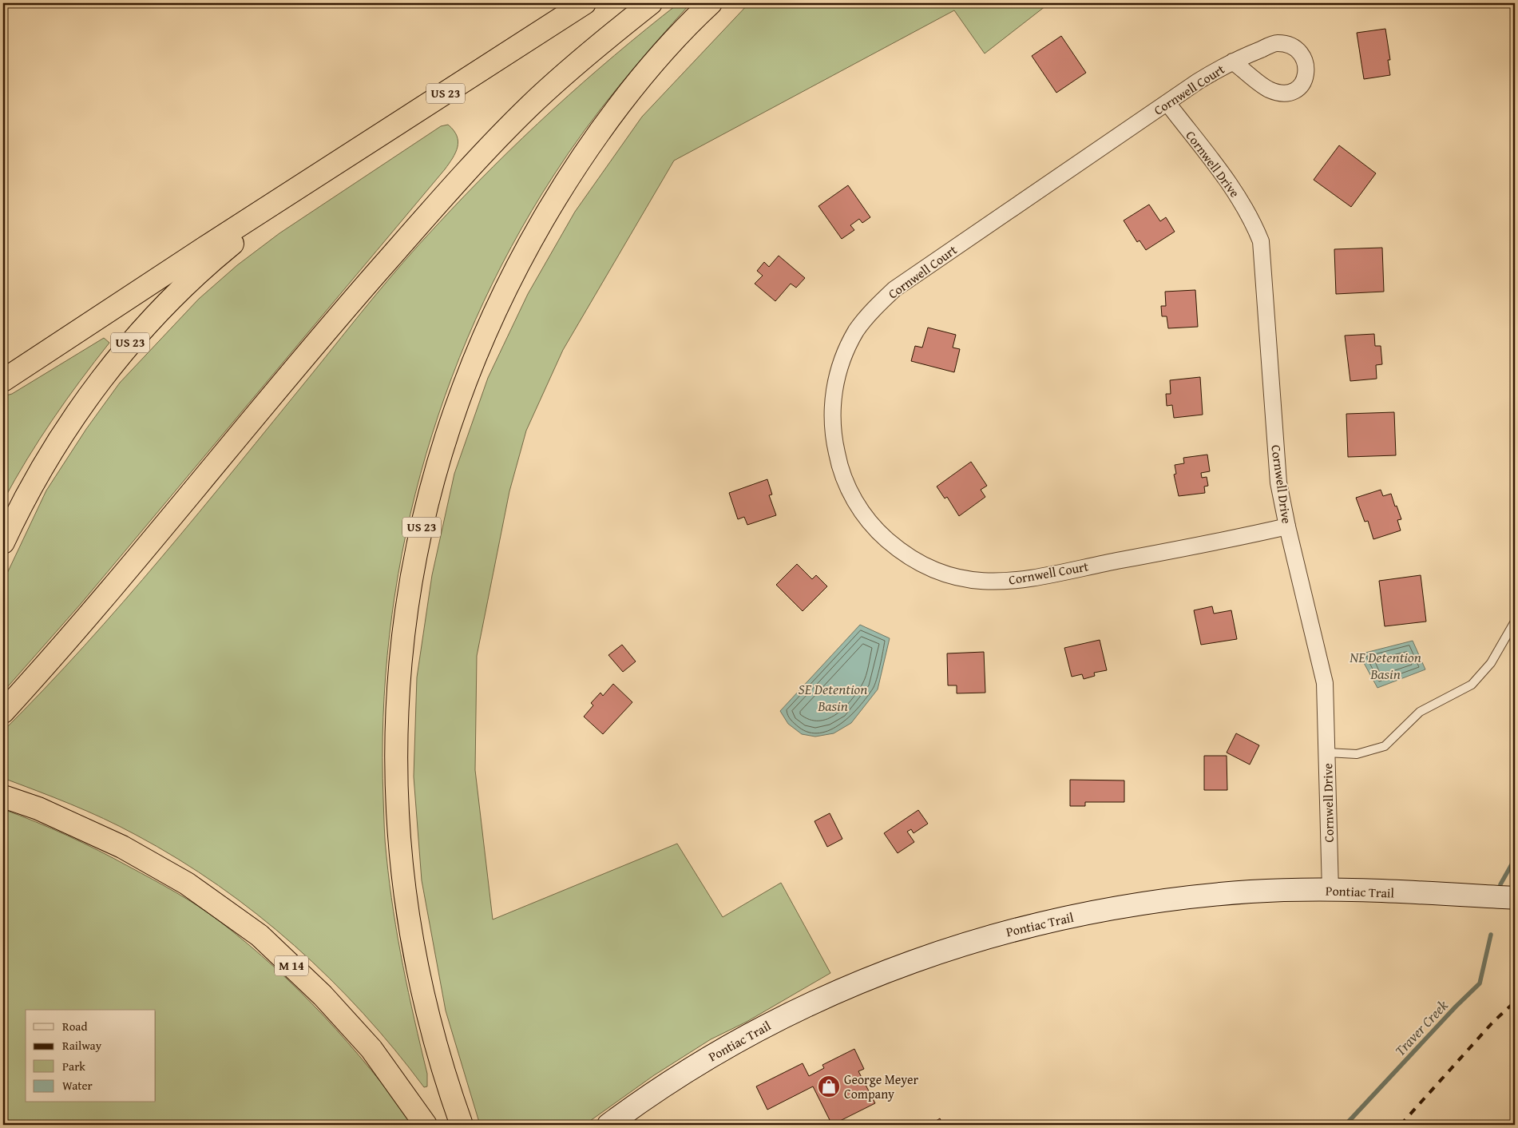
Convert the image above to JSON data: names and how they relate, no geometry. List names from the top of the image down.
{
  "streets": {
    "highway": ["US 23", "M 14"],
    "main road": ["Pontiac Trail"],
    "street": ["Cornwell Court", "Cornwell Drive"]
  },
  "crossings": [
    ["Cornwell Court", "Cornwell Drive"],
    ["Cornwell Drive", "Pontiac Trail"]
  ],
  "water": ["NE Detention Basin", "SE Detention Basin", "Traver Creek"],
  "places": {
    "shop": ["George Meyer Company"]
  },
  "legend": [
    "Road",
    "Railway",
    "Park",
    "Water"
  ]
}
